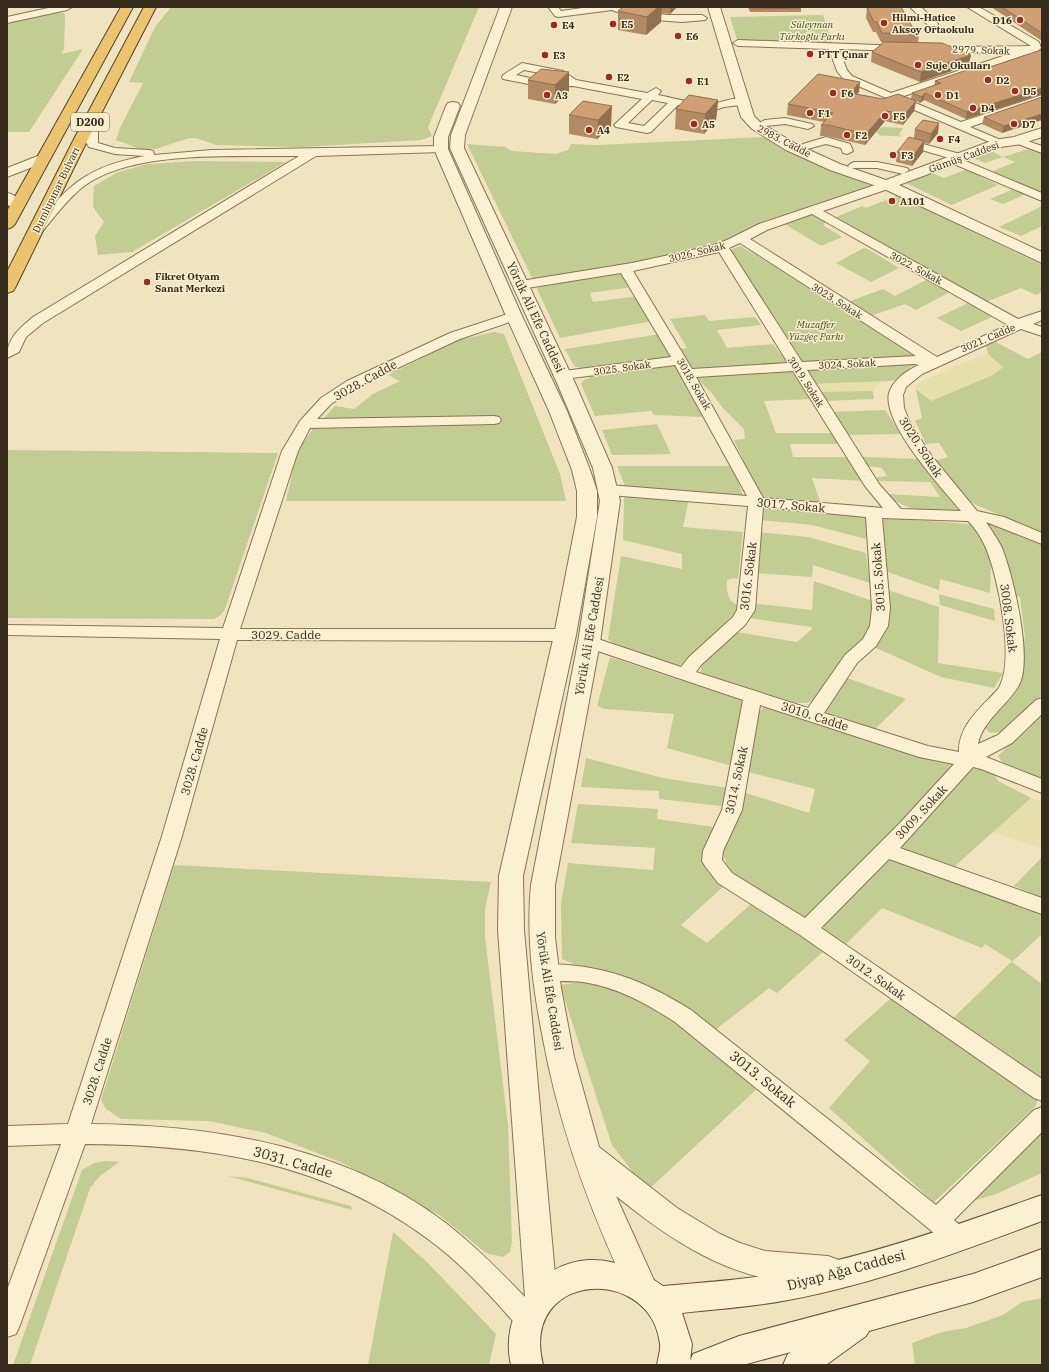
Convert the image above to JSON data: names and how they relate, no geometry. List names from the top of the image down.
{
  "streets": {
    "highway": ["D200", "Dumlupınar Bulvarı"],
    "street": [
      "2979. Sokak",
      "2983. Cadde",
      "Gümüş Caddesi",
      "3026. Sokak",
      "3022. Sokak",
      "3023. Sokak",
      "Yörük Ali Efe Caddesi",
      "3021. Cadde",
      "3024. Sokak",
      "3025. Sokak",
      "3028. Cadde",
      "3019. Sokak",
      "3018. Sokak",
      "3020. Sokak",
      "3017. Sokak",
      "3016. Sokak",
      "3015. Sokak",
      "3008. Sokak",
      "3029. Cadde",
      "3010. Cadde",
      "3014. Sokak",
      "3009. Sokak",
      "3012. Sokak",
      "3013. Sokak",
      "3031. Cadde",
      "Diyap Ağa Caddesi"
    ]
  },
  "crossings": [
    ["2983. Cadde", "Gümüş Caddesi"],
    ["2983. Cadde", "3026. Sokak"],
    ["Gümüş Caddesi", "3026. Sokak"],
    ["3026. Sokak", "3022. Sokak"],
    ["3026. Sokak", "3023. Sokak"],
    ["3026. Sokak", "Yörük Ali Efe Caddesi"],
    ["3026. Sokak", "3019. Sokak"],
    ["3026. Sokak", "3018. Sokak"],
    ["3022. Sokak", "3021. Cadde"],
    ["3023. Sokak", "3021. Cadde"],
    ["3023. Sokak", "3024. Sokak"],
    ["3023. Sokak", "3020. Sokak"],
    ["Yörük Ali Efe Caddesi", "3025. Sokak"],
    ["Yörük Ali Efe Caddesi", "3028. Cadde"],
    ["Yörük Ali Efe Caddesi", "3017. Sokak"],
    ["Yörük Ali Efe Caddesi", "3029. Cadde"],
    ["Yörük Ali Efe Caddesi", "3010. Cadde"],
    ["Yörük Ali Efe Caddesi", "3013. Sokak"],
    ["Yörük Ali Efe Caddesi", "3031. Cadde"],
    ["Yörük Ali Efe Caddesi", "Diyap Ağa Caddesi"],
    ["3021. Cadde", "3024. Sokak"],
    ["3021. Cadde", "3020. Sokak"],
    ["3024. Sokak", "3019. Sokak"],
    ["3024. Sokak", "3018. Sokak"],
    ["3024. Sokak", "3020. Sokak"],
    ["3025. Sokak", "3018. Sokak"],
    ["3028. Cadde", "3029. Cadde"],
    ["3028. Cadde", "3031. Cadde"],
    ["3019. Sokak", "3017. Sokak"],
    ["3018. Sokak", "3017. Sokak"],
    ["3018. Sokak", "3016. Sokak"],
    ["3020. Sokak", "3017. Sokak"],
    ["3020. Sokak", "3008. Sokak"],
    ["3017. Sokak", "3016. Sokak"],
    ["3017. Sokak", "3015. Sokak"],
    ["3017. Sokak", "3008. Sokak"],
    ["3016. Sokak", "3010. Cadde"],
    ["3015. Sokak", "3010. Cadde"],
    ["3008. Sokak", "3010. Cadde"],
    ["3008. Sokak", "3009. Sokak"],
    ["3010. Cadde", "3014. Sokak"],
    ["3010. Cadde", "3009. Sokak"],
    ["3014. Sokak", "3012. Sokak"],
    ["3009. Sokak", "3012. Sokak"],
    ["3013. Sokak", "Diyap Ağa Caddesi"]
  ],
  "parks": ["Süleyman Türkoğlu Parkı", "Muzaffer Yüzgeç Parkı"],
  "places": [
    "D16",
    "Hilmi-Hatice Aksoy Ortaokulu",
    "E5",
    "E4",
    "E6",
    "PTT Çınar",
    "E3",
    "Suje Okulları",
    "E2",
    "D2",
    "E1",
    "D5",
    "F6",
    "A3",
    "D1",
    "D4",
    "F1",
    "F5",
    "A5",
    "D7",
    "A4",
    "F2",
    "F4",
    "F3",
    "A101",
    "Fikret Otyam Sanat Merkezi"
  ]
}
